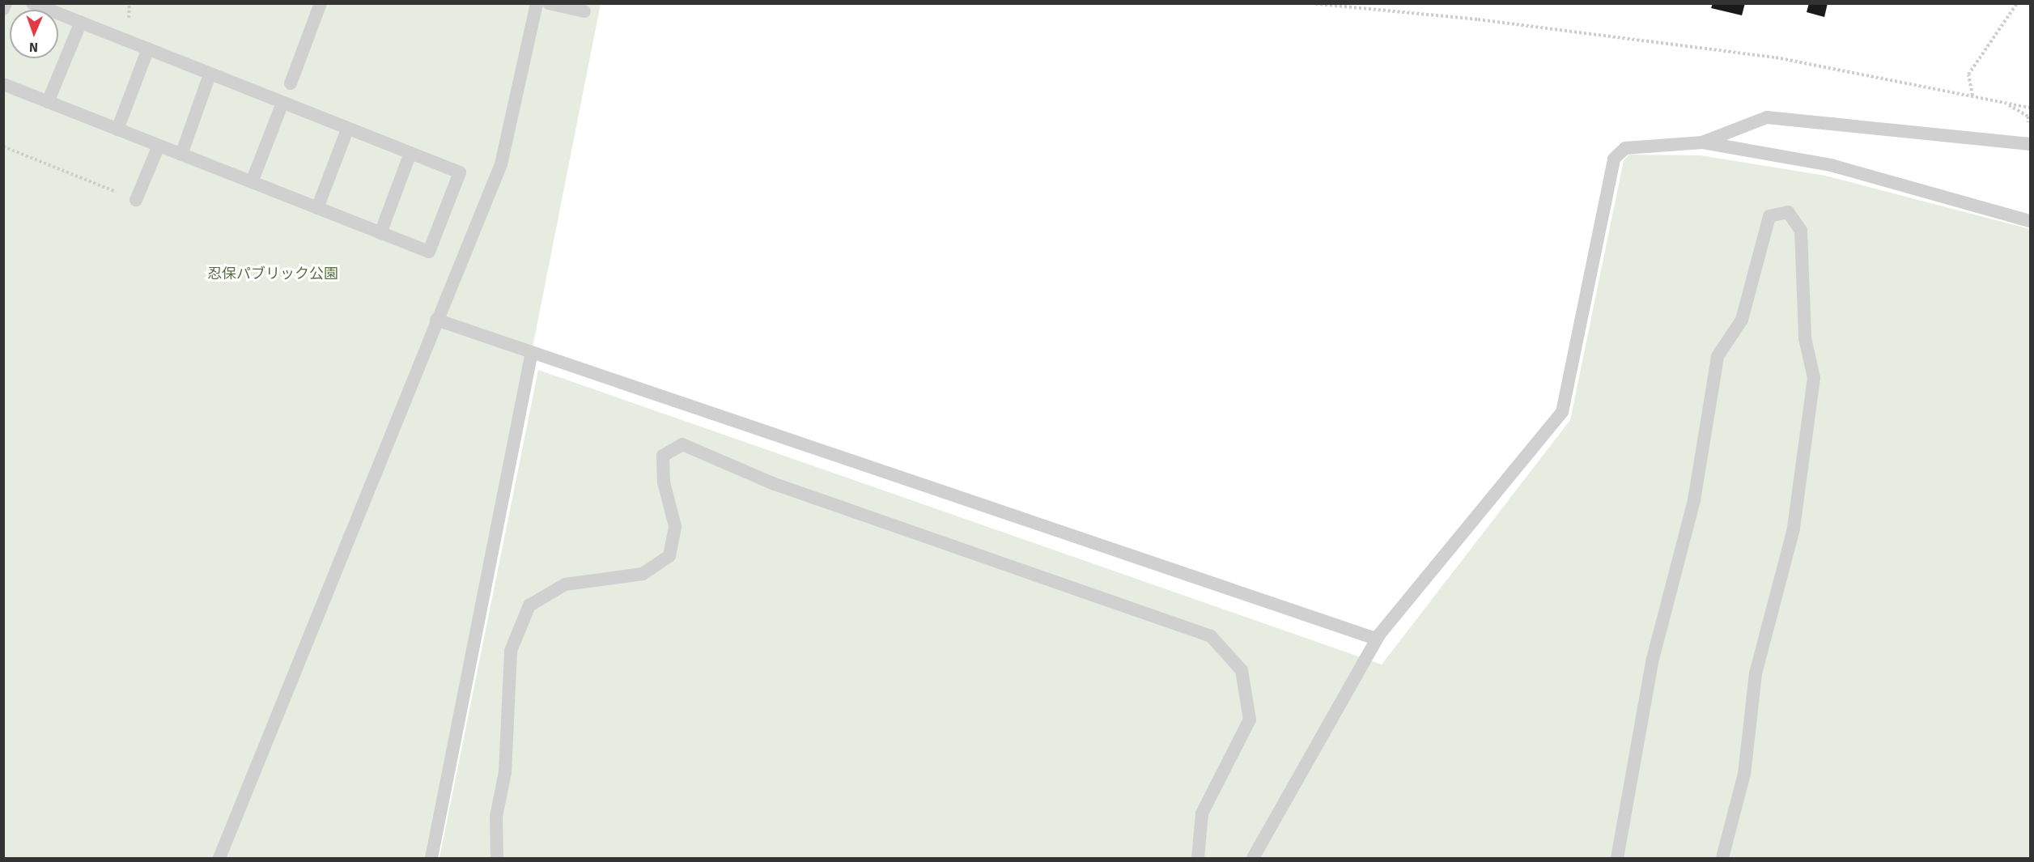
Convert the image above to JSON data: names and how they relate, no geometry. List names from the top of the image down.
{
  "parks": ["忍保パブリック公園"],
  "north": "bottom"
}
